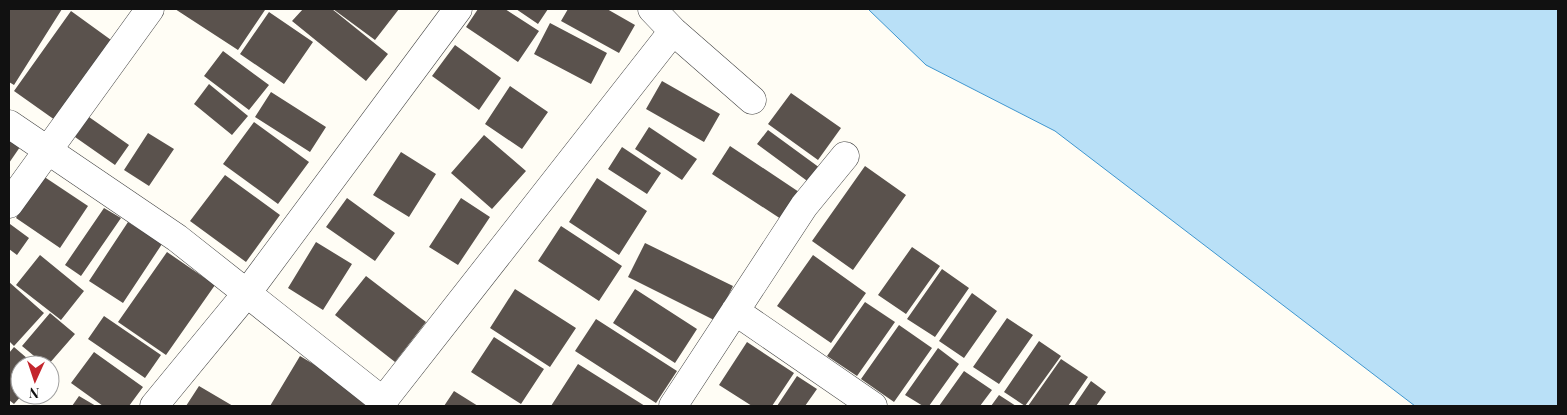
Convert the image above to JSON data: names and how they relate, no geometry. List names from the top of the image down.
{
  "north": "bottom"
}
